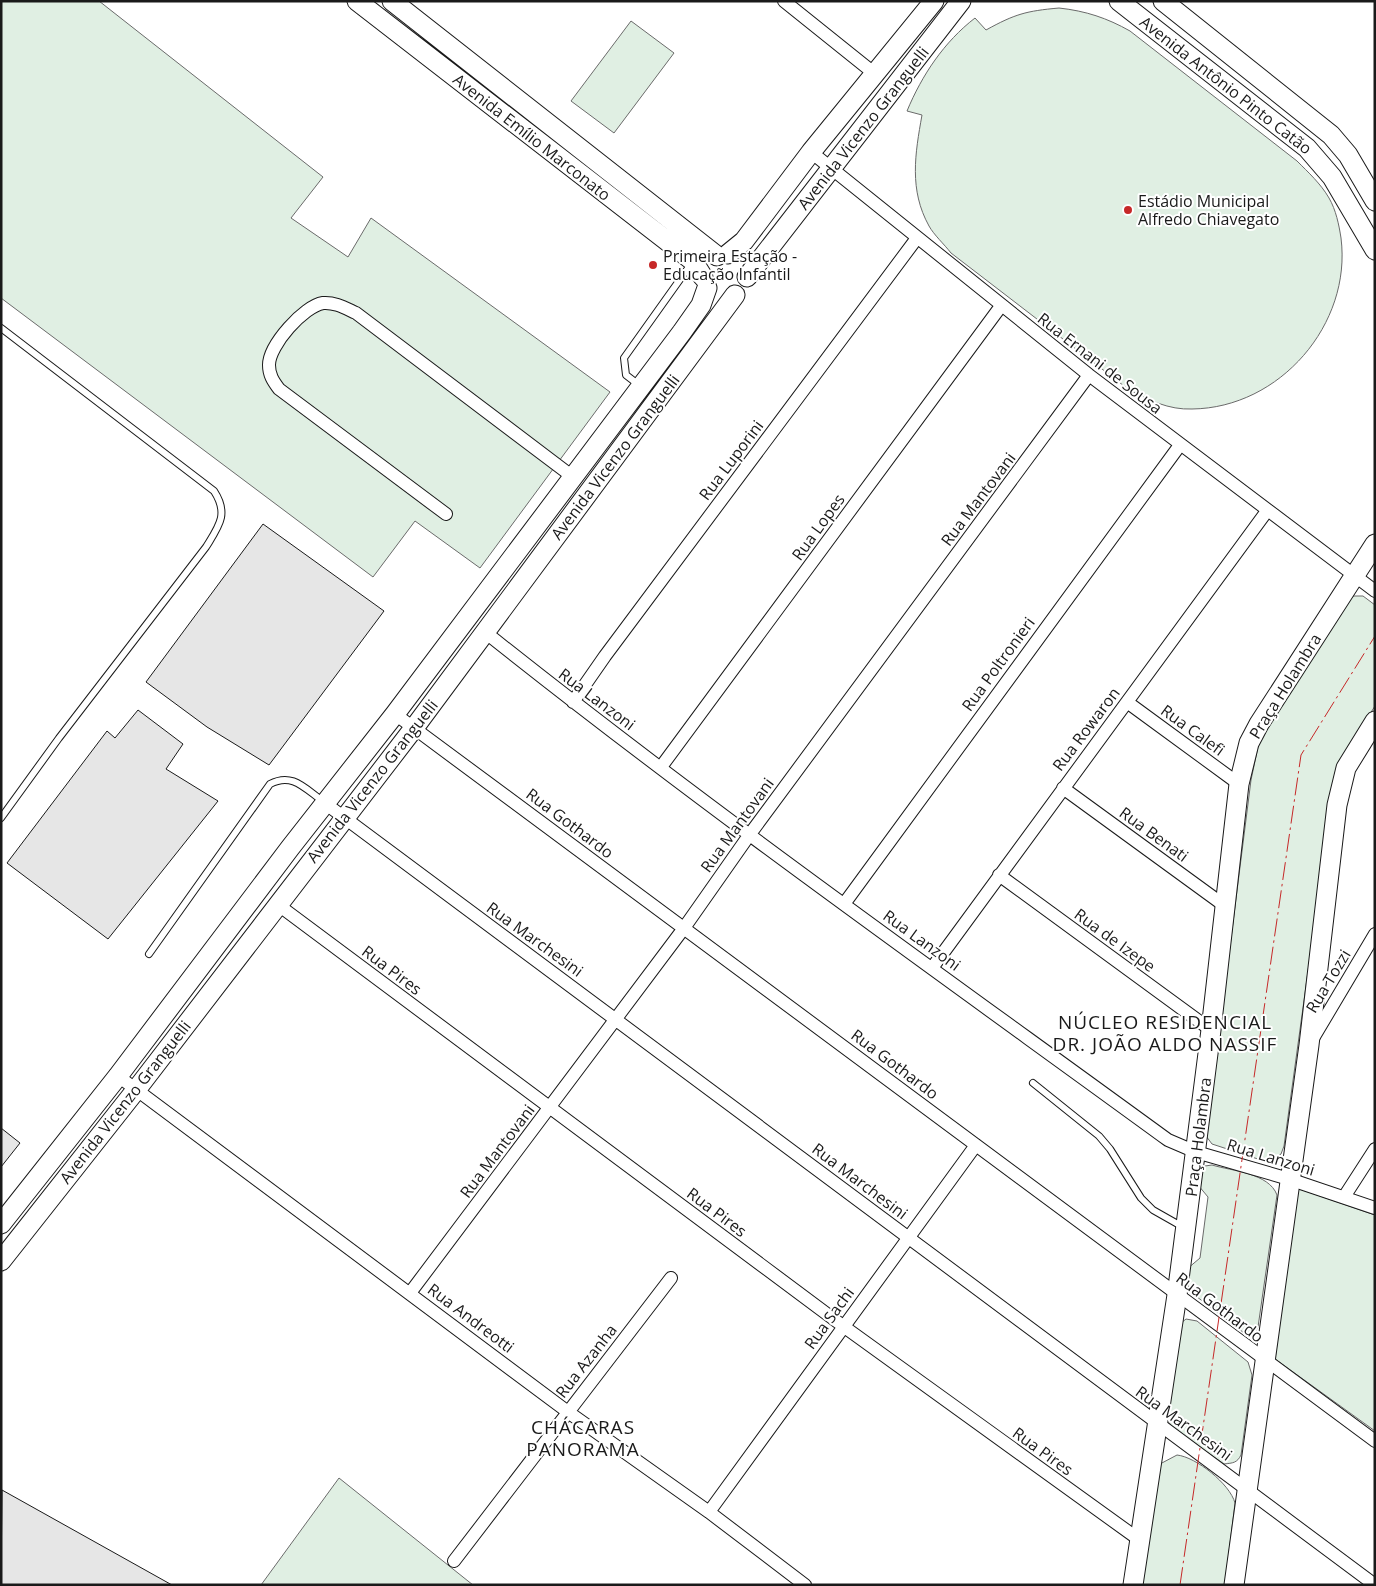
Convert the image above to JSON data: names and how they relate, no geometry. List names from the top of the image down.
{
  "streets": {
    "street": [
      "Avenida Antônio Pinto Catão",
      "Avenida Vicenzo Granguelli",
      "Avenida Emílio Marconato",
      "Rua Ernani de Sousa",
      "Rua Luporini",
      "Rua Mantovani",
      "Rua Lopes",
      "Rua Poltronieri",
      "Praça Holambra",
      "Rua Lanzoni",
      "Rua Rowaron",
      "Rua Calefi",
      "Rua Gothardo",
      "Rua Benati",
      "Rua Marchesini",
      "Rua de Izepe",
      "Rua Pires",
      "Rua Tozzi",
      "Rua Andreotti",
      "Rua Sachi",
      "Rua Azanha"
    ]
  },
  "crossings": [
    ["Avenida Vicenzo Granguelli", "Avenida Emílio Marconato"],
    ["Avenida Vicenzo Granguelli", "Rua Ernani de Sousa"],
    ["Avenida Vicenzo Granguelli", "Rua Lanzoni"],
    ["Avenida Vicenzo Granguelli", "Rua Gothardo"],
    ["Avenida Vicenzo Granguelli", "Rua Marchesini"],
    ["Avenida Vicenzo Granguelli", "Rua Pires"],
    ["Avenida Vicenzo Granguelli", "Rua Andreotti"],
    ["Rua Ernani de Sousa", "Rua Luporini"],
    ["Rua Ernani de Sousa", "Rua Mantovani"],
    ["Rua Ernani de Sousa", "Rua Lopes"],
    ["Rua Ernani de Sousa", "Rua Poltronieri"],
    ["Rua Ernani de Sousa", "Praça Holambra"],
    ["Rua Ernani de Sousa", "Rua Rowaron"],
    ["Rua Luporini", "Rua Lanzoni"],
    ["Rua Mantovani", "Rua Lanzoni"],
    ["Rua Mantovani", "Rua Gothardo"],
    ["Rua Mantovani", "Rua Marchesini"],
    ["Rua Mantovani", "Rua Pires"],
    ["Rua Mantovani", "Rua Andreotti"],
    ["Rua Lopes", "Rua Lanzoni"],
    ["Rua Poltronieri", "Rua Lanzoni"],
    ["Praça Holambra", "Rua Lanzoni"],
    ["Praça Holambra", "Rua Calefi"],
    ["Praça Holambra", "Rua Gothardo"],
    ["Praça Holambra", "Rua Benati"],
    ["Praça Holambra", "Rua Marchesini"],
    ["Praça Holambra", "Rua de Izepe"],
    ["Praça Holambra", "Rua Pires"],
    ["Rua Lanzoni", "Rua Rowaron"],
    ["Rua Rowaron", "Rua Calefi"],
    ["Rua Rowaron", "Rua Benati"],
    ["Rua Rowaron", "Rua de Izepe"],
    ["Rua Gothardo", "Rua Sachi"],
    ["Rua Marchesini", "Rua Sachi"],
    ["Rua Pires", "Rua Sachi"],
    ["Rua Andreotti", "Rua Sachi"],
    ["Rua Andreotti", "Rua Azanha"]
  ],
  "districts": ["NÚCLEO RESIDENCIAL DR. JOÃO ALDO NASSIF", "CHÁCARAS PANORAMA"],
  "places": ["Estádio Municipal Alfredo Chiavegato", "Primeira Estação - Educação Infantil"]
}
